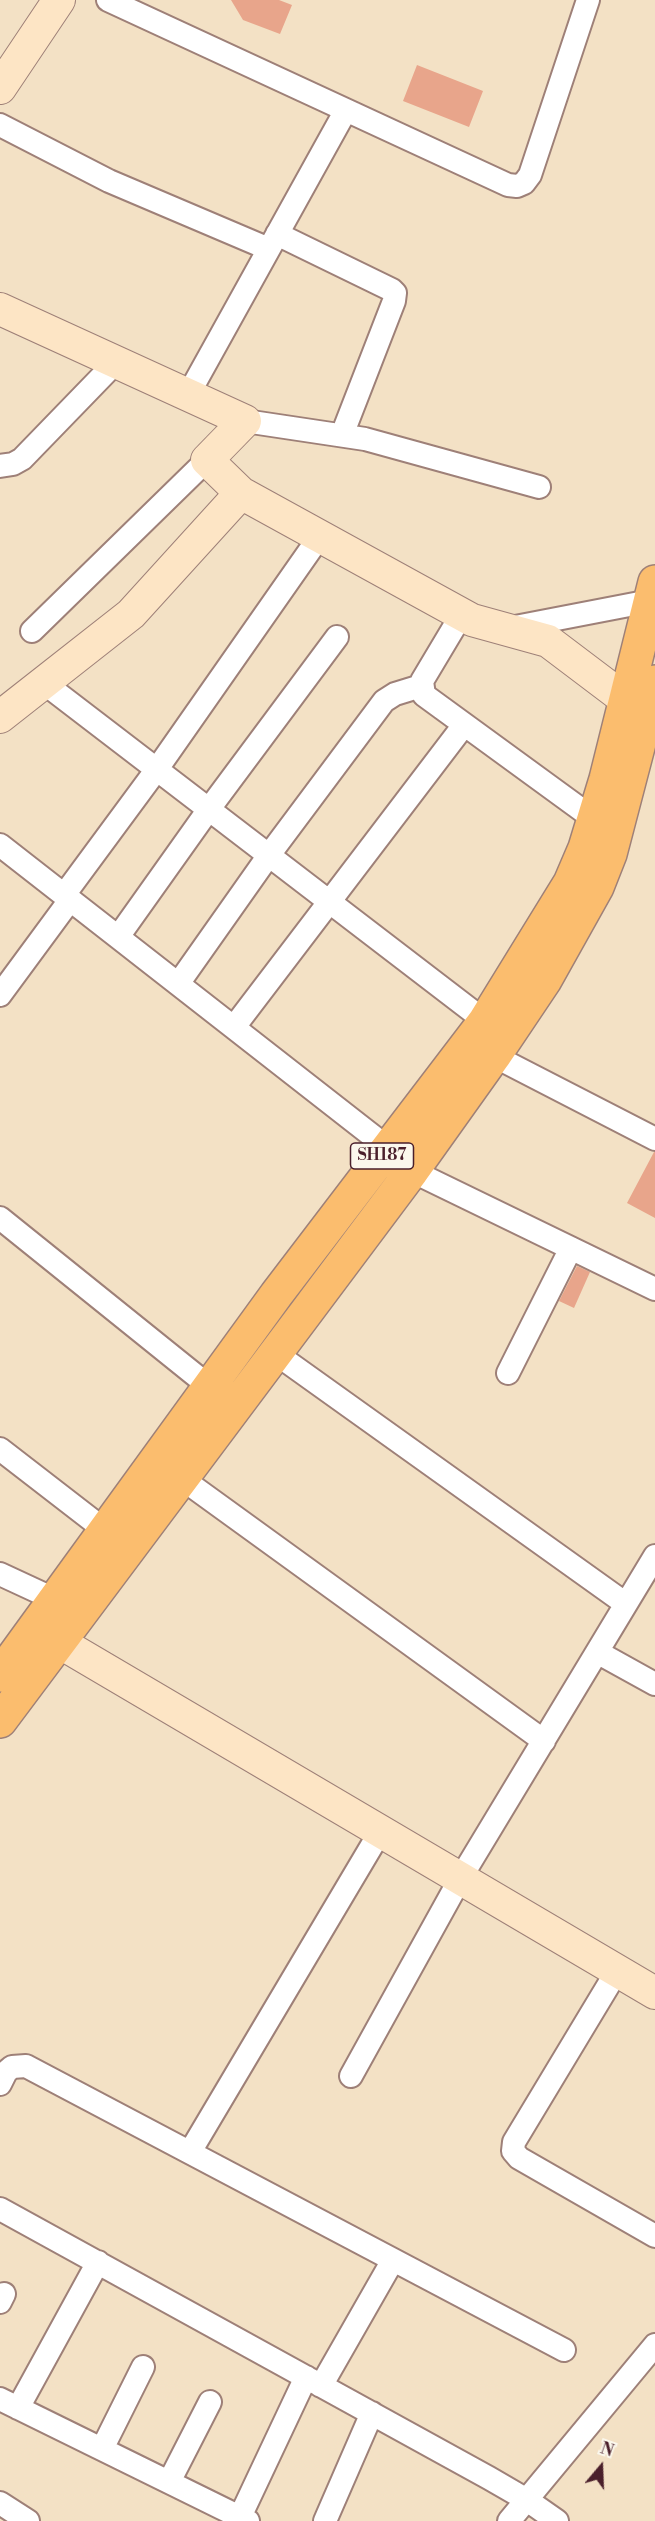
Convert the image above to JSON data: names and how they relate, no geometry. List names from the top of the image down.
{
  "streets": {
    "main road": ["SH187"]
  },
  "north": "top"
}
